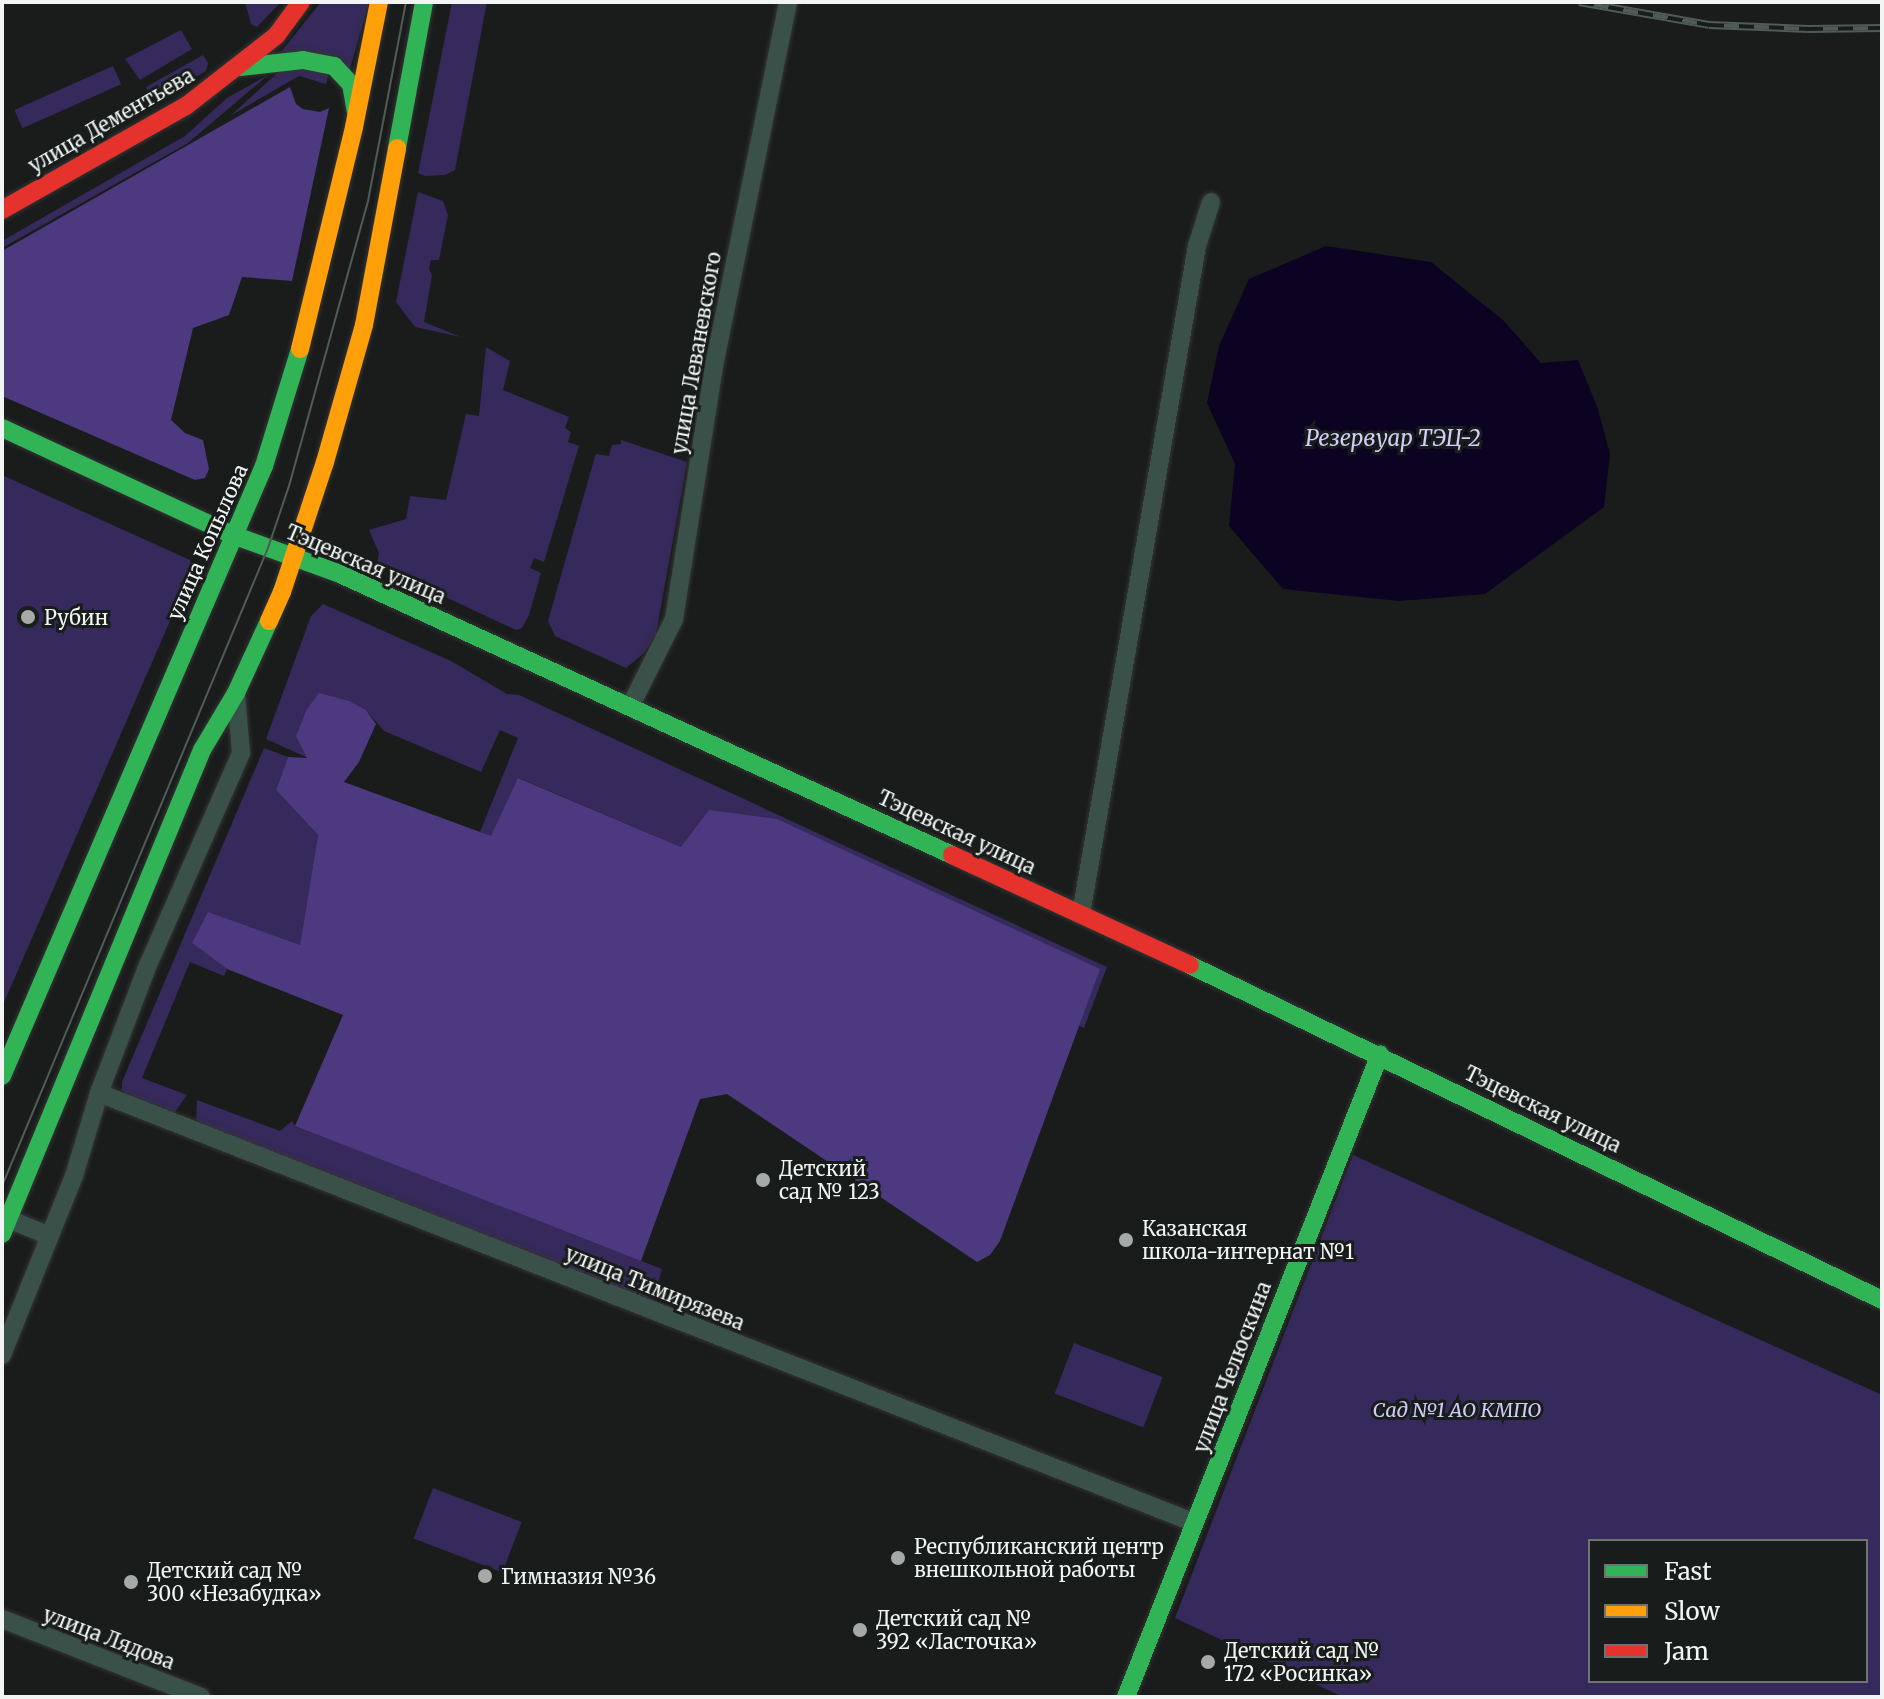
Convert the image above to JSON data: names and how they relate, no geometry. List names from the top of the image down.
{
  "streets": {
    "main road": [
      "улица Дементьева",
      "улица Копылова",
      "Тэцевская улица",
      "улица Челюскина"
    ],
    "street": ["улица Леваневского", "улица Тимирязева", "улица Лядова"]
  },
  "crossings": [
    ["улица Леваневского", "Тэцевская улица"],
    ["улица Копылова", "Тэцевская улица"],
    ["Тэцевская улица", "улица Челюскина"],
    ["улица Тимирязева", "улица Челюскина"]
  ],
  "water": ["Резервуар ТЭЦ-2"],
  "parks": ["Сад №1 АО КМПО"],
  "places": [
    "Рубин",
    "Детский сад № 123",
    "Казанская школа-интернат №1",
    "Республиканский центр внешкольной работы",
    "Гимназия №36",
    "Детский сад № 300 «Незабудка»",
    "Детский сад № 392 «Ласточка»",
    "Детский сад № 172 «Росинка»"
  ],
  "legend": ["Fast", "Slow", "Jam"]
}
